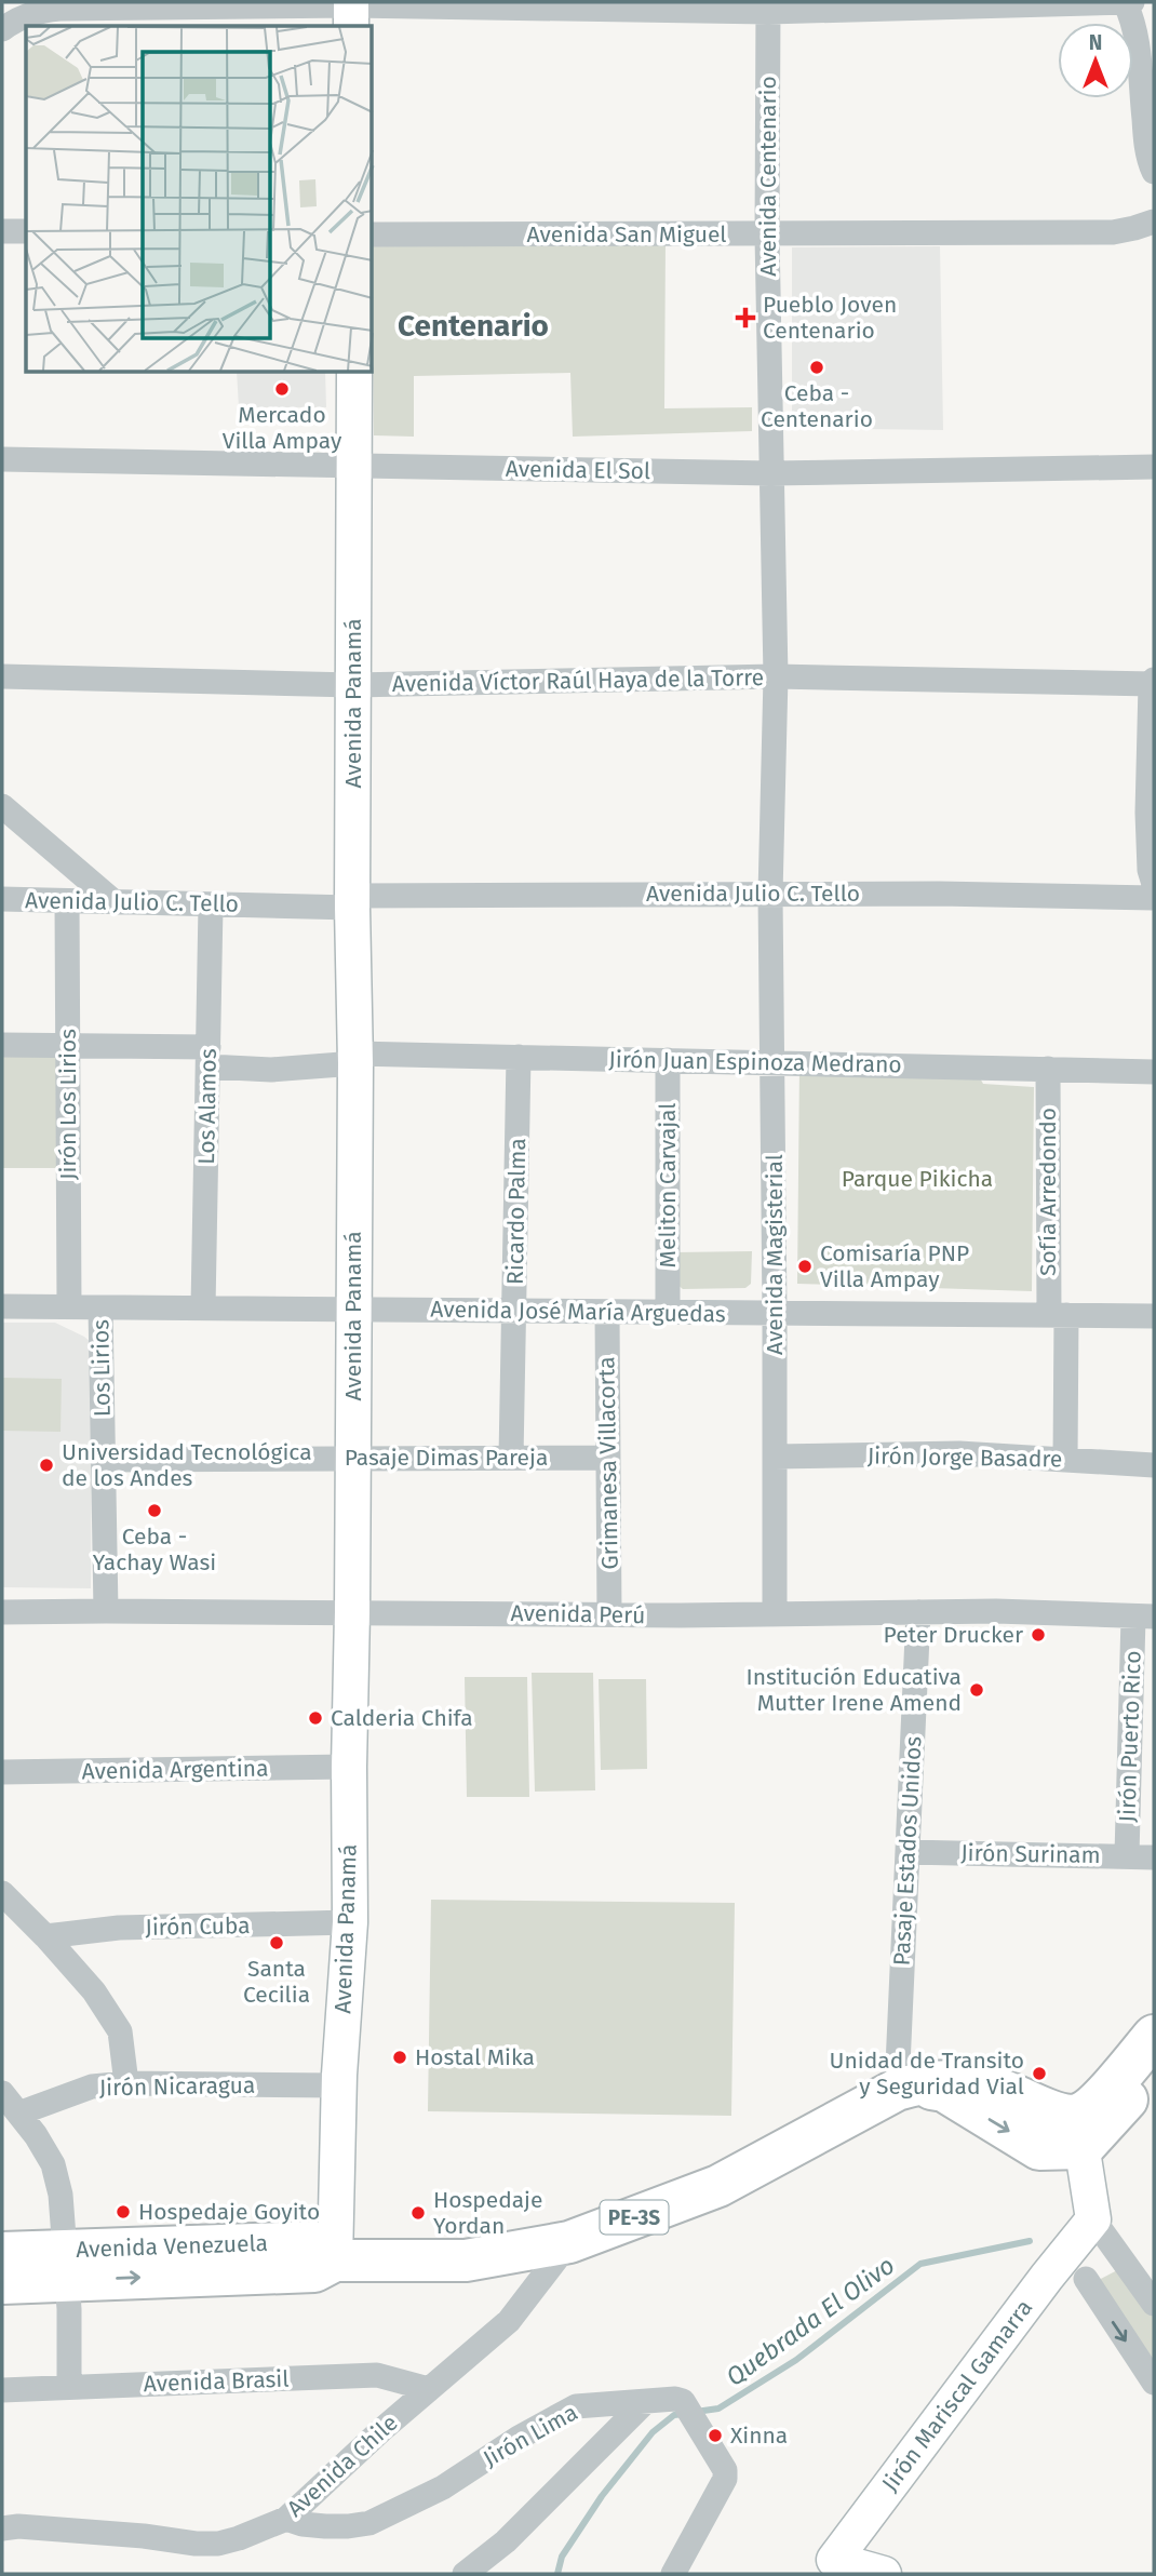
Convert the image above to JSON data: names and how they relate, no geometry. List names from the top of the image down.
{
  "streets": {
    "highway": ["PE-3S", "Avenida Venezuela"],
    "street": [
      "Avenida Centenario",
      "Avenida San Miguel",
      "Avenida El Sol",
      "Avenida Víctor Raúl Haya de la Torre",
      "Avenida Panamá",
      "Avenida Julio C. Tello",
      "Jirón Juan Espinoza Medrano",
      "Jirón Los Lirios",
      "Los Alamos",
      "Meliton Carvajal",
      "Sofía Arredondo",
      "Ricardo Palma",
      "Avenida Magisterial",
      "Avenida José María Arguedas",
      "Los Lirios",
      "Pasaje Dimas Pareja",
      "Jirón Jorge Basadre",
      "Grimanesa Villacorta",
      "Avenida Perú",
      "Jirón Puerto Rico",
      "Avenida Argentina",
      "Pasaje Estados Unidos",
      "Jirón Surinam",
      "Jirón Cuba",
      "Jirón Nicaragua",
      "Avenida Brasil",
      "Jirón Mariscal Gamarra",
      "Jirón Lima",
      "Avenida Chile"
    ]
  },
  "crossings": [
    ["Avenida Centenario", "Avenida San Miguel"],
    ["Avenida Centenario", "Avenida El Sol"],
    ["Avenida Centenario", "Avenida Víctor Raúl Haya de la Torre"],
    ["Avenida Centenario", "Avenida Julio C. Tello"],
    ["Avenida Centenario", "Avenida Magisterial"],
    ["Avenida El Sol", "Avenida Panamá"],
    ["Avenida Víctor Raúl Haya de la Torre", "Avenida Panamá"],
    ["Avenida Panamá", "Avenida Julio C. Tello"],
    ["Avenida Panamá", "Jirón Juan Espinoza Medrano"],
    ["Avenida Panamá", "Avenida José María Arguedas"],
    ["Avenida Panamá", "Pasaje Dimas Pareja"],
    ["Avenida Panamá", "Avenida Perú"],
    ["Avenida Panamá", "Avenida Argentina"],
    ["Avenida Panamá", "Jirón Cuba"],
    ["Avenida Panamá", "Jirón Nicaragua"],
    ["Avenida Panamá", "Avenida Venezuela"],
    ["Avenida Julio C. Tello", "Jirón Los Lirios"],
    ["Avenida Julio C. Tello", "Los Alamos"],
    ["Avenida Julio C. Tello", "Avenida Magisterial"],
    ["Jirón Juan Espinoza Medrano", "Jirón Los Lirios"],
    ["Jirón Juan Espinoza Medrano", "Los Alamos"],
    ["Jirón Juan Espinoza Medrano", "Meliton Carvajal"],
    ["Jirón Juan Espinoza Medrano", "Sofía Arredondo"],
    ["Jirón Juan Espinoza Medrano", "Ricardo Palma"],
    ["Jirón Juan Espinoza Medrano", "Avenida Magisterial"],
    ["Jirón Los Lirios", "Avenida José María Arguedas"],
    ["Los Alamos", "Avenida José María Arguedas"],
    ["Meliton Carvajal", "Avenida José María Arguedas"],
    ["Sofía Arredondo", "Avenida José María Arguedas"],
    ["Sofía Arredondo", "Jirón Jorge Basadre"],
    ["Ricardo Palma", "Avenida José María Arguedas"],
    ["Ricardo Palma", "Pasaje Dimas Pareja"],
    ["Avenida Magisterial", "Avenida José María Arguedas"],
    ["Avenida Magisterial", "Jirón Jorge Basadre"],
    ["Avenida Magisterial", "Avenida Perú"],
    ["Avenida José María Arguedas", "Los Lirios"],
    ["Avenida José María Arguedas", "Grimanesa Villacorta"],
    ["Los Lirios", "Pasaje Dimas Pareja"],
    ["Los Lirios", "Avenida Perú"],
    ["Pasaje Dimas Pareja", "Grimanesa Villacorta"],
    ["Grimanesa Villacorta", "Avenida Perú"],
    ["Avenida Perú", "Jirón Puerto Rico"],
    ["Avenida Perú", "Pasaje Estados Unidos"],
    ["Jirón Puerto Rico", "Jirón Surinam"],
    ["Pasaje Estados Unidos", "Jirón Surinam"],
    ["Pasaje Estados Unidos", "Avenida Venezuela"],
    ["Avenida Venezuela", "Avenida Chile"],
    ["Avenida Brasil", "Avenida Chile"],
    ["Jirón Lima", "Avenida Chile"]
  ],
  "districts": ["Centenario"],
  "water": ["Quebrada El Olivo"],
  "parks": ["Parque Pikicha"],
  "places": {
    "health": ["Pueblo Joven Centenario"],
    "other": [
      "Ceba - Centenario",
      "Mercado Villa Ampay",
      "Comisaría PNP Villa Ampay",
      "Universidad Tecnológica de los Andes",
      "Ceba - Yachay Wasi",
      "Peter Drucker",
      "Institución Educativa Mutter Irene Amend",
      "Calderia Chifa",
      "Santa Cecilia",
      "Hostal Mika",
      "Unidad de Transito y Seguridad Vial",
      "Hospedaje Goyito",
      "Hospedaje Yordan",
      "Xinna"
    ]
  },
  "north": "top"
}
